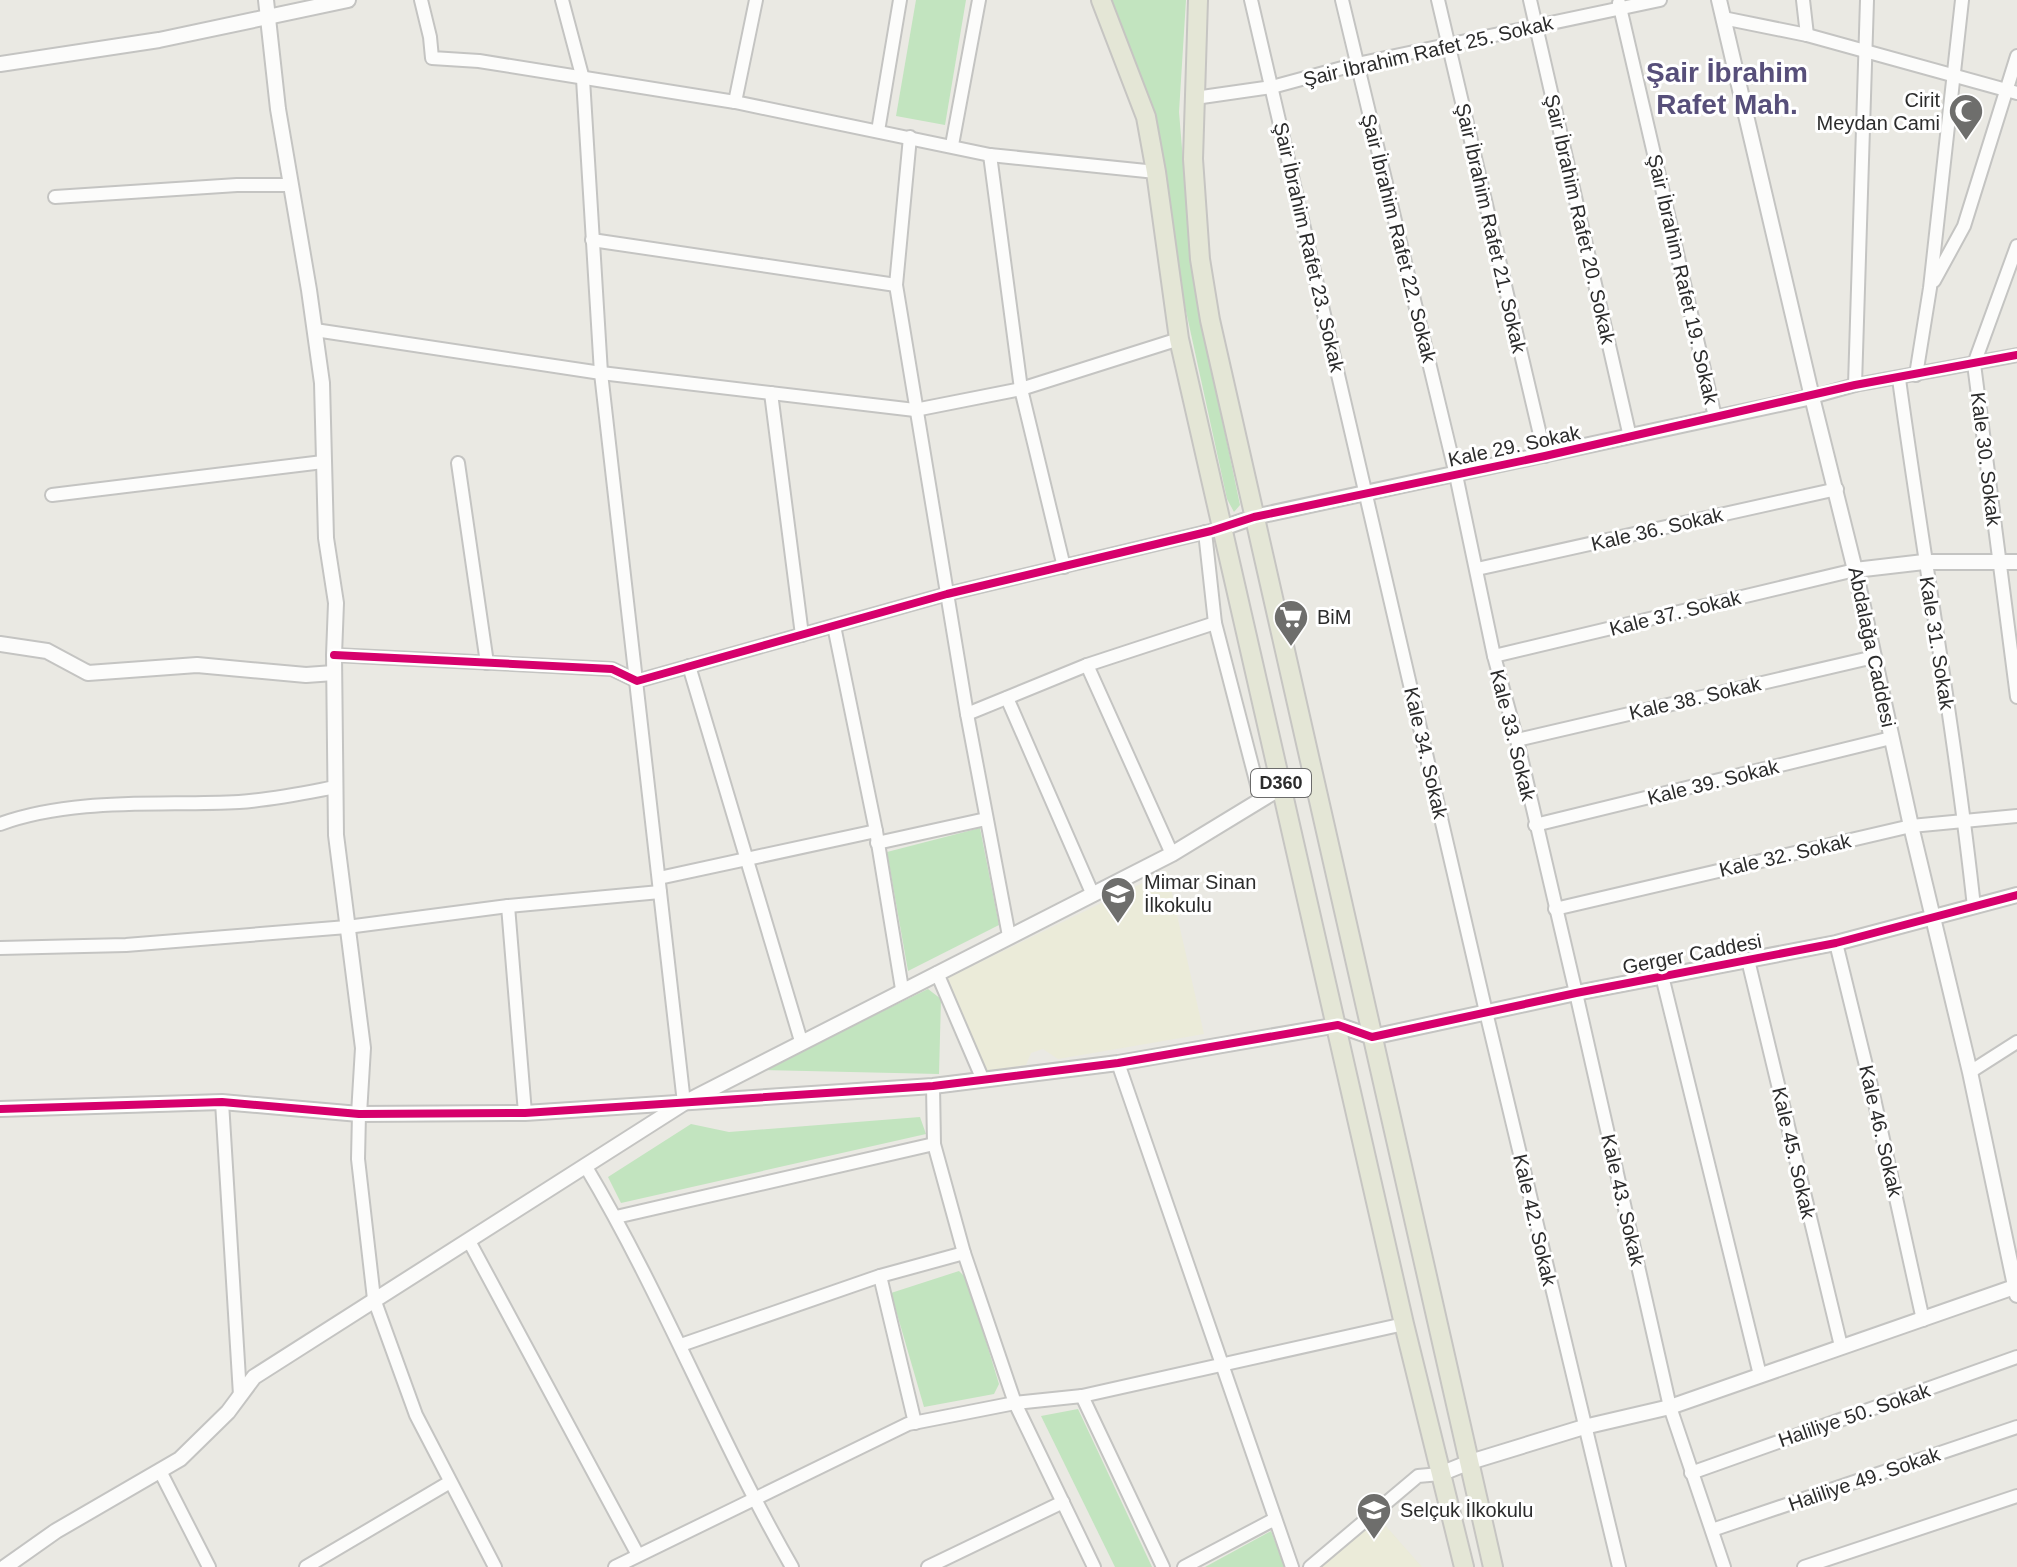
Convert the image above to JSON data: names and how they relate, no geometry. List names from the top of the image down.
{
  "streets": {
    "main road": ["D360"],
    "street": [
      "Şair İbrahim Rafet 25. Sokak",
      "Şair İbrahim Rafet 20. Sokak",
      "Şair İbrahim Rafet 21. Sokak",
      "Şair İbrahim Rafet 22. Sokak",
      "Şair İbrahim Rafet 23. Sokak",
      "Şair İbrahim Rafet 19. Sokak",
      "Kale 29. Sokak",
      "Kale 30. Sokak",
      "Kale 36. Sokak",
      "Kale 37. Sokak",
      "Kale 31. Sokak",
      "Abdalağa Caddesi",
      "Kale 38. Sokak",
      "Kale 33. Sokak",
      "Kale 34. Sokak",
      "Kale 39. Sokak",
      "Kale 32. Sokak",
      "Gerger Caddesi",
      "Kale 46. Sokak",
      "Kale 45. Sokak",
      "Kale 43. Sokak",
      "Kale 42. Sokak",
      "Haliliye 50. Sokak",
      "Haliliye 49. Sokak"
    ]
  },
  "crossings": [
    ["Şair İbrahim Rafet 25. Sokak", "Şair İbrahim Rafet 20. Sokak"],
    ["Şair İbrahim Rafet 25. Sokak", "Şair İbrahim Rafet 21. Sokak"],
    ["Şair İbrahim Rafet 25. Sokak", "Şair İbrahim Rafet 22. Sokak"],
    ["Şair İbrahim Rafet 25. Sokak", "Şair İbrahim Rafet 23. Sokak"],
    ["Şair İbrahim Rafet 25. Sokak", "Şair İbrahim Rafet 19. Sokak"],
    ["Şair İbrahim Rafet 25. Sokak", "D360"],
    ["Şair İbrahim Rafet 20. Sokak", "Kale 29. Sokak"],
    ["Şair İbrahim Rafet 21. Sokak", "Kale 29. Sokak"],
    ["Şair İbrahim Rafet 22. Sokak", "Kale 29. Sokak"],
    ["Şair İbrahim Rafet 22. Sokak", "Kale 33. Sokak"],
    ["Şair İbrahim Rafet 23. Sokak", "Kale 29. Sokak"],
    ["Şair İbrahim Rafet 23. Sokak", "Kale 34. Sokak"],
    ["Şair İbrahim Rafet 19. Sokak", "Kale 29. Sokak"],
    ["Kale 29. Sokak", "Abdalağa Caddesi"],
    ["Kale 29. Sokak", "Kale 33. Sokak"],
    ["Kale 29. Sokak", "Kale 34. Sokak"],
    ["Kale 29. Sokak", "D360"],
    ["Kale 36. Sokak", "Abdalağa Caddesi"],
    ["Kale 36. Sokak", "Kale 33. Sokak"],
    ["Kale 37. Sokak", "Abdalağa Caddesi"],
    ["Kale 37. Sokak", "Kale 33. Sokak"],
    ["Kale 31. Sokak", "Kale 32. Sokak"],
    ["Kale 31. Sokak", "Gerger Caddesi"],
    ["Abdalağa Caddesi", "Kale 38. Sokak"],
    ["Abdalağa Caddesi", "Kale 39. Sokak"],
    ["Abdalağa Caddesi", "Kale 32. Sokak"],
    ["Abdalağa Caddesi", "Gerger Caddesi"],
    ["Kale 38. Sokak", "Kale 33. Sokak"],
    ["Kale 33. Sokak", "Kale 39. Sokak"],
    ["Kale 33. Sokak", "Kale 32. Sokak"],
    ["Kale 33. Sokak", "Gerger Caddesi"],
    ["Kale 33. Sokak", "Kale 43. Sokak"],
    ["Kale 34. Sokak", "Gerger Caddesi"],
    ["Kale 34. Sokak", "Kale 42. Sokak"],
    ["D360", "Gerger Caddesi"],
    ["Gerger Caddesi", "Kale 46. Sokak"],
    ["Gerger Caddesi", "Kale 45. Sokak"],
    ["Gerger Caddesi", "Kale 43. Sokak"],
    ["Gerger Caddesi", "Kale 42. Sokak"],
    ["Kale 43. Sokak", "Haliliye 50. Sokak"],
    ["Kale 43. Sokak", "Haliliye 49. Sokak"]
  ],
  "districts": ["Şair İbrahim Rafet Mah."],
  "places": {
    "mosque": ["Cirit Meydan Cami"],
    "supermarket": ["BiM"],
    "school or university": ["Mimar Sinan İlkokulu", "Selçuk İlkokulu"]
  }
}
